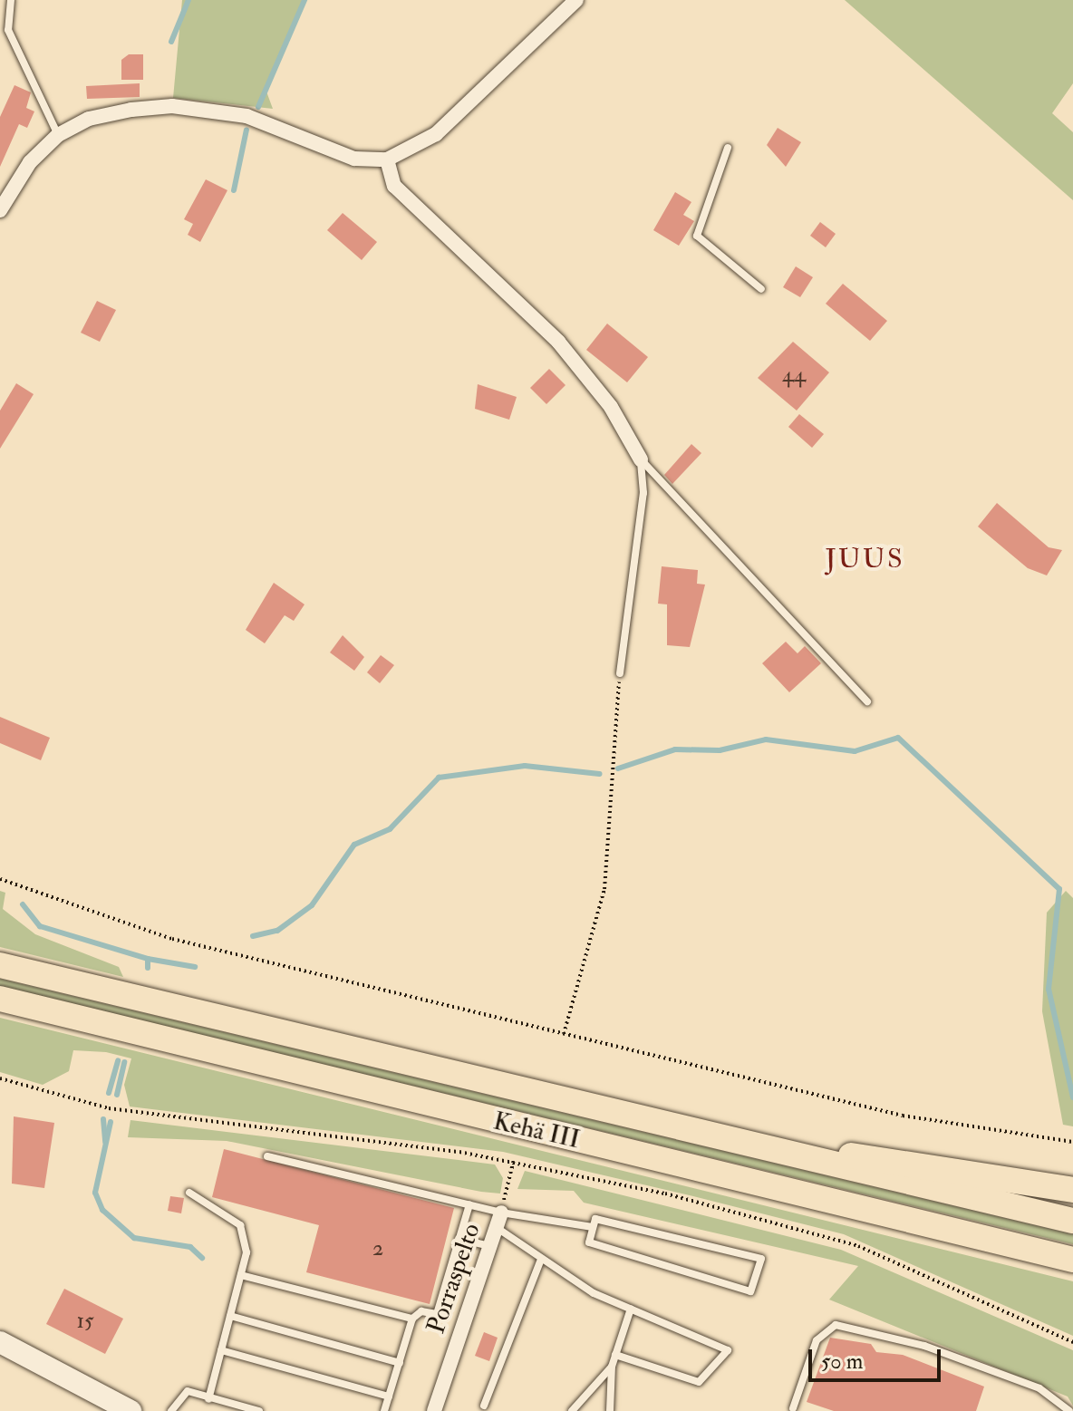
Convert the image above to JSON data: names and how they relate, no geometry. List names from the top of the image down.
{
  "streets": {
    "highway": ["Kehä III"],
    "street": ["Porraspelto"]
  },
  "districts": ["JUUS"],
  "house_numbers": ["44", "2", "15"],
  "scale_bar": "50 m"
}
